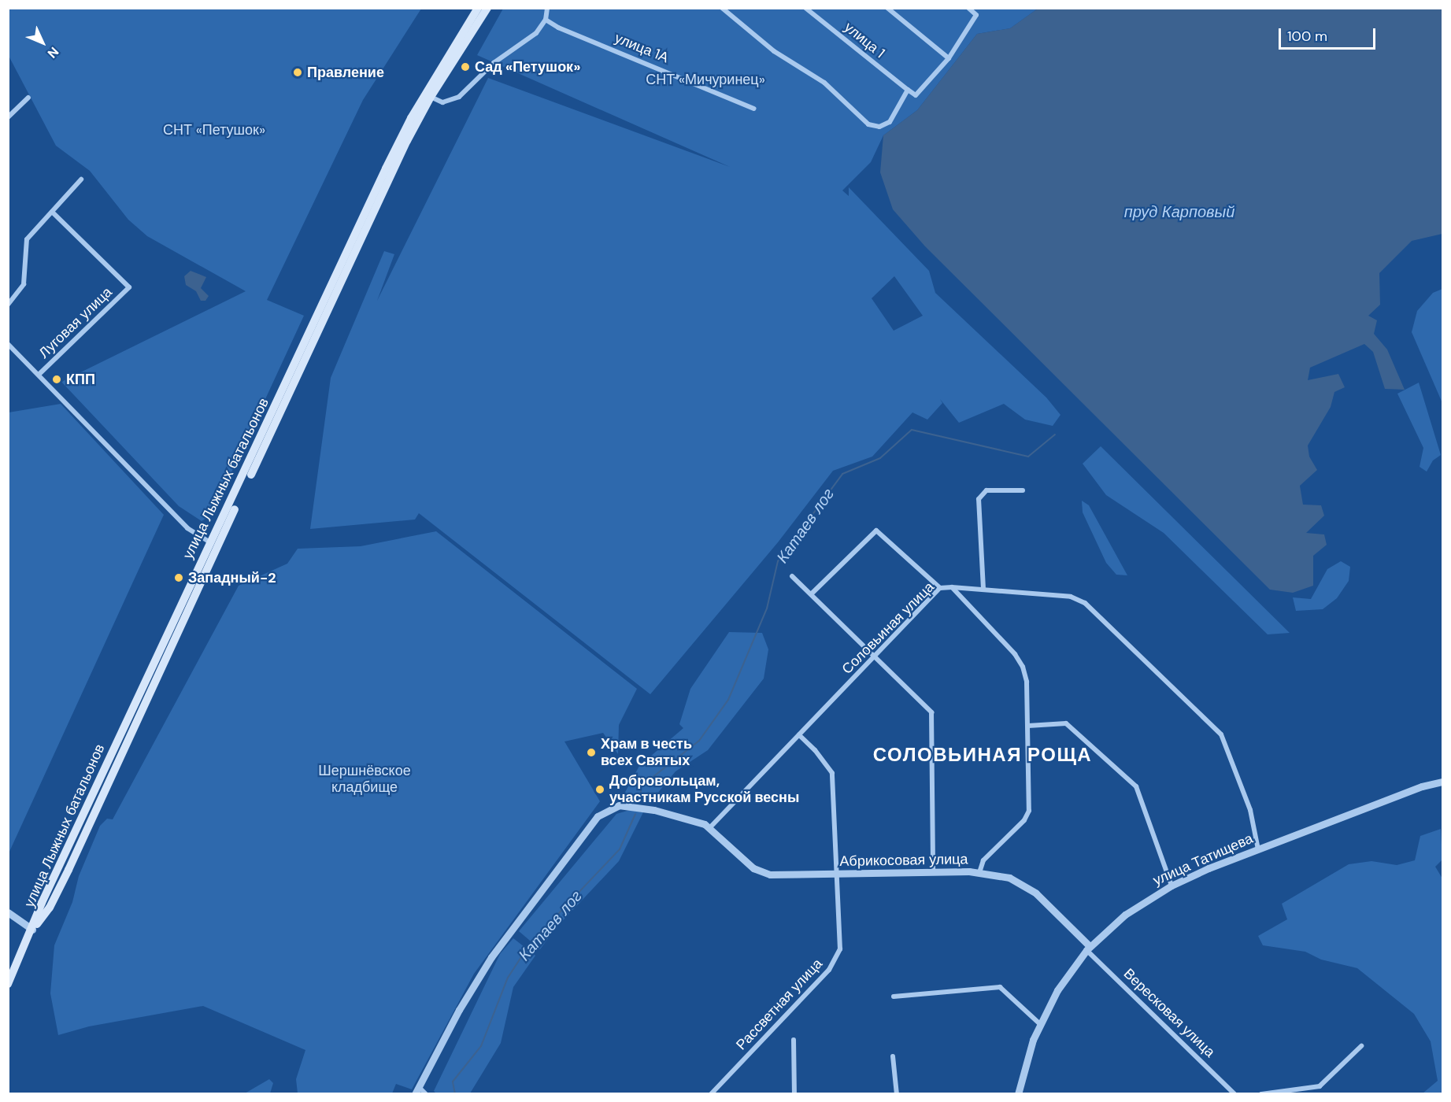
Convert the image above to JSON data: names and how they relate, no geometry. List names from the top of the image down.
{
  "streets": {
    "main road": ["улица Лыжных батальонов"],
    "street": [
      "улица 1",
      "улица 1А",
      "Луговая улица",
      "Соловьиная улица",
      "улица Татищева",
      "Абрикосовая улица",
      "Рассветная улица",
      "Вересковая улица"
    ]
  },
  "crossings": [
    ["Соловьиная улица", "улица Татищева"],
    ["Соловьиная улица", "Абрикосовая улица"],
    ["Соловьиная улица", "Рассветная улица"],
    ["улица Татищева", "Абрикосовая улица"],
    ["улица Татищева", "Вересковая улица"],
    ["Абрикосовая улица", "Рассветная улица"],
    ["Абрикосовая улица", "Вересковая улица"]
  ],
  "districts": ["СОЛОВЬИНАЯ РОЩА"],
  "water": ["пруд Карповый", "Катаев лог"],
  "parks": ["СНТ «Мичуринец»", "СНТ «Петушок»", "Шершнёвское кладбище"],
  "places": [
    "Сад «Петушок»",
    "Правление",
    "КПП",
    "Западный-2",
    "Храм в честь всех Святых",
    "Добровольцам, участникам Русской весны"
  ],
  "scale_bar": "100 m",
  "north": "bottom right"
}
